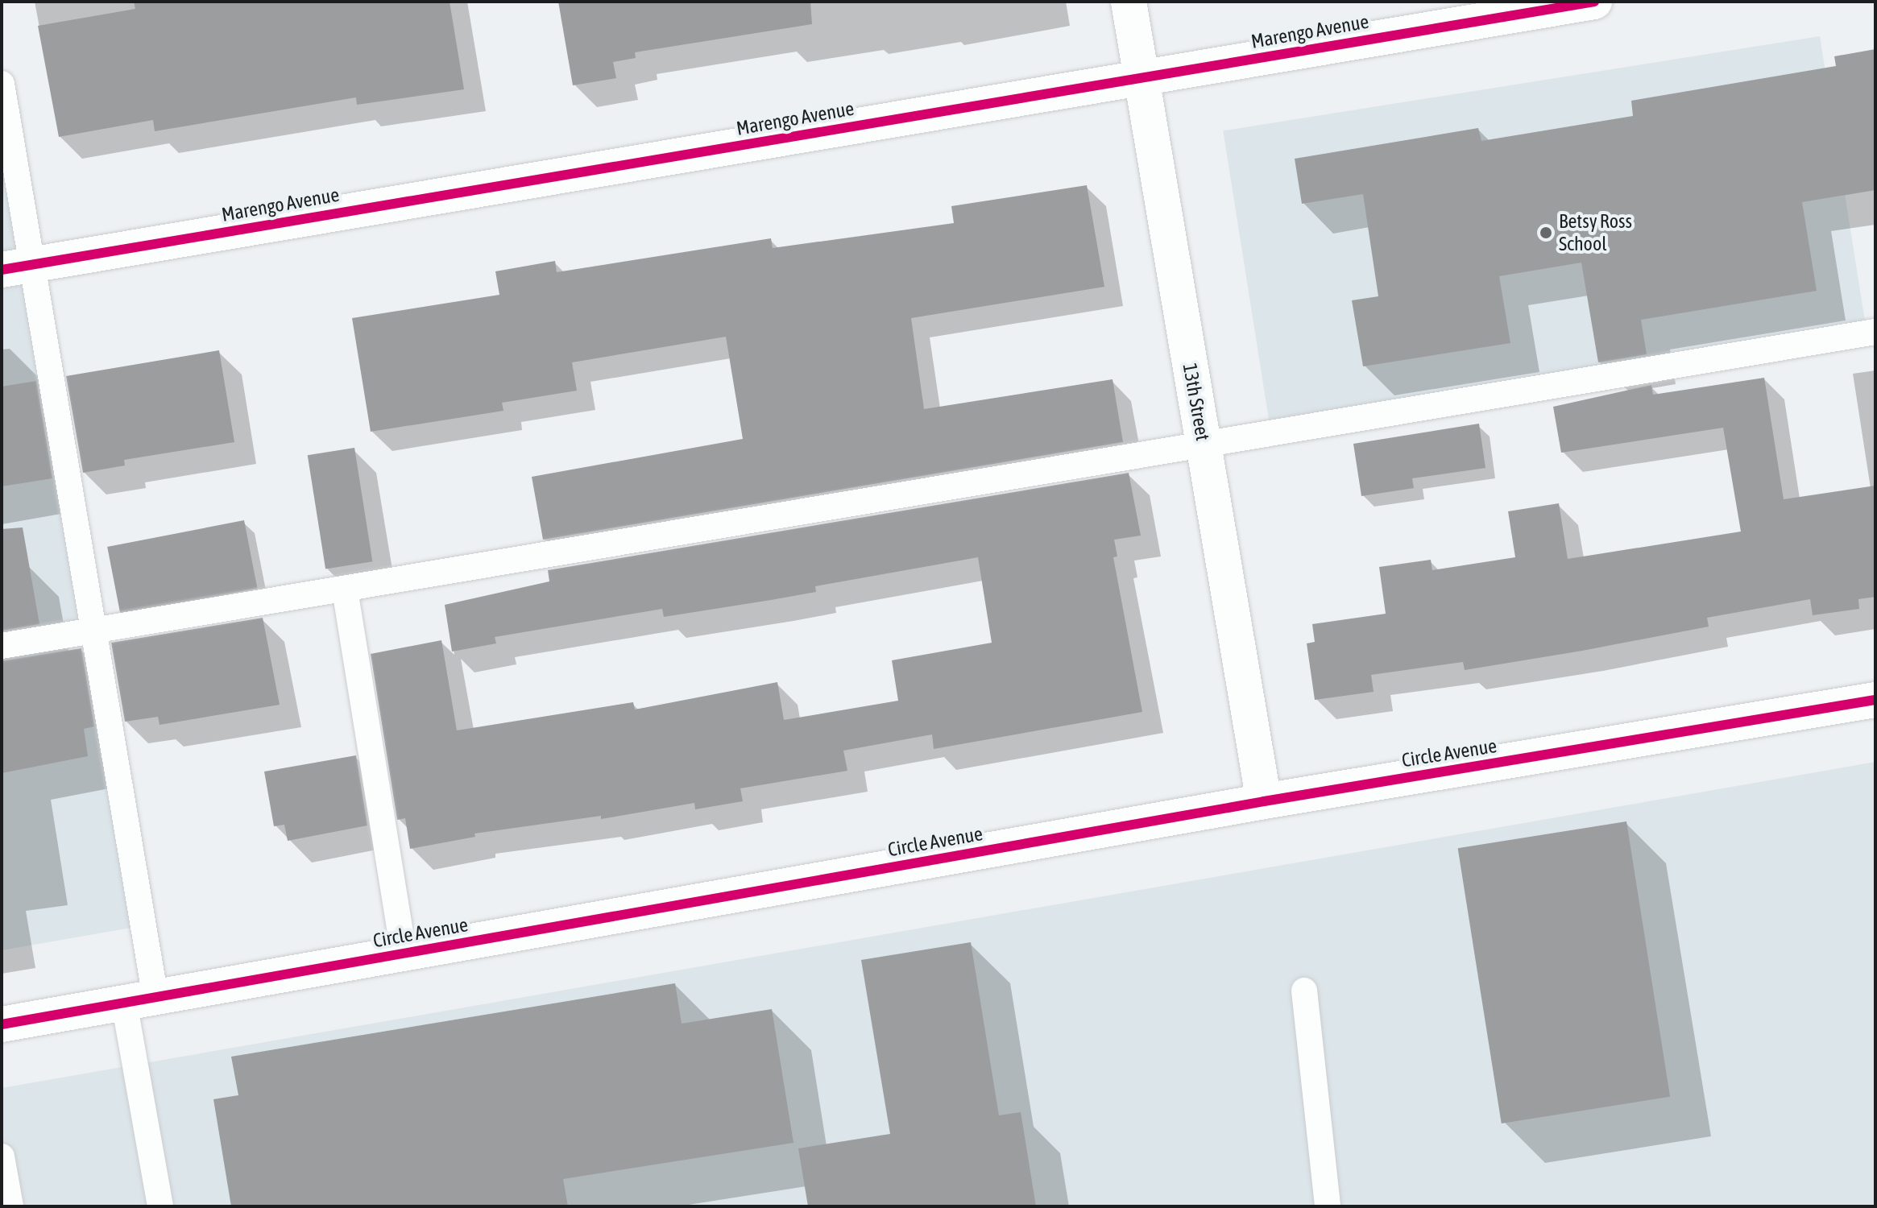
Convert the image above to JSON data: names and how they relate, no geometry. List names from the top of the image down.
{
  "streets": {
    "street": ["Marengo Avenue", "13th Street", "Circle Avenue"]
  },
  "crossings": [
    ["Marengo Avenue", "13th Street"],
    ["13th Street", "Circle Avenue"]
  ],
  "places": ["Betsy Ross School"]
}
